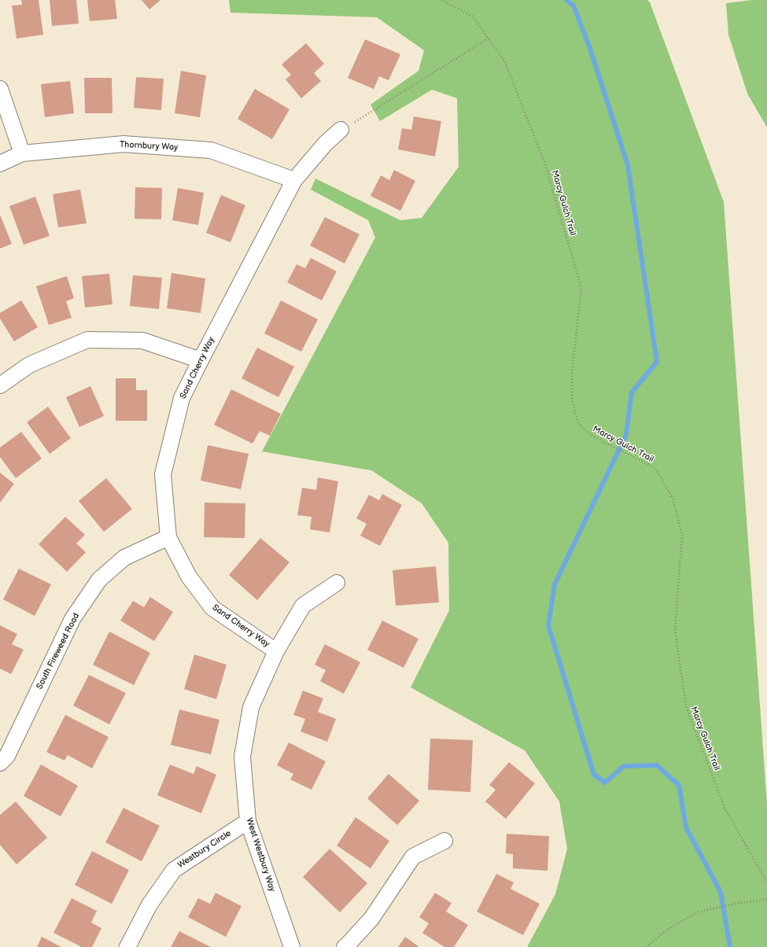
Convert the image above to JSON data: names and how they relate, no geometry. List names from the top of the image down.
{
  "streets": {
    "street": [
      "Thornbury Way",
      "Sand Cherry Way",
      "South Fireweed Road",
      "Westbury Circle",
      "West Westbury Way"
    ],
    "path": ["Marcy Gulch Trail"]
  },
  "crossings": [
    ["Thornbury Way", "Sand Cherry Way"],
    ["Sand Cherry Way", "South Fireweed Road"],
    ["Sand Cherry Way", "West Westbury Way"],
    ["Westbury Circle", "West Westbury Way"]
  ]
}
